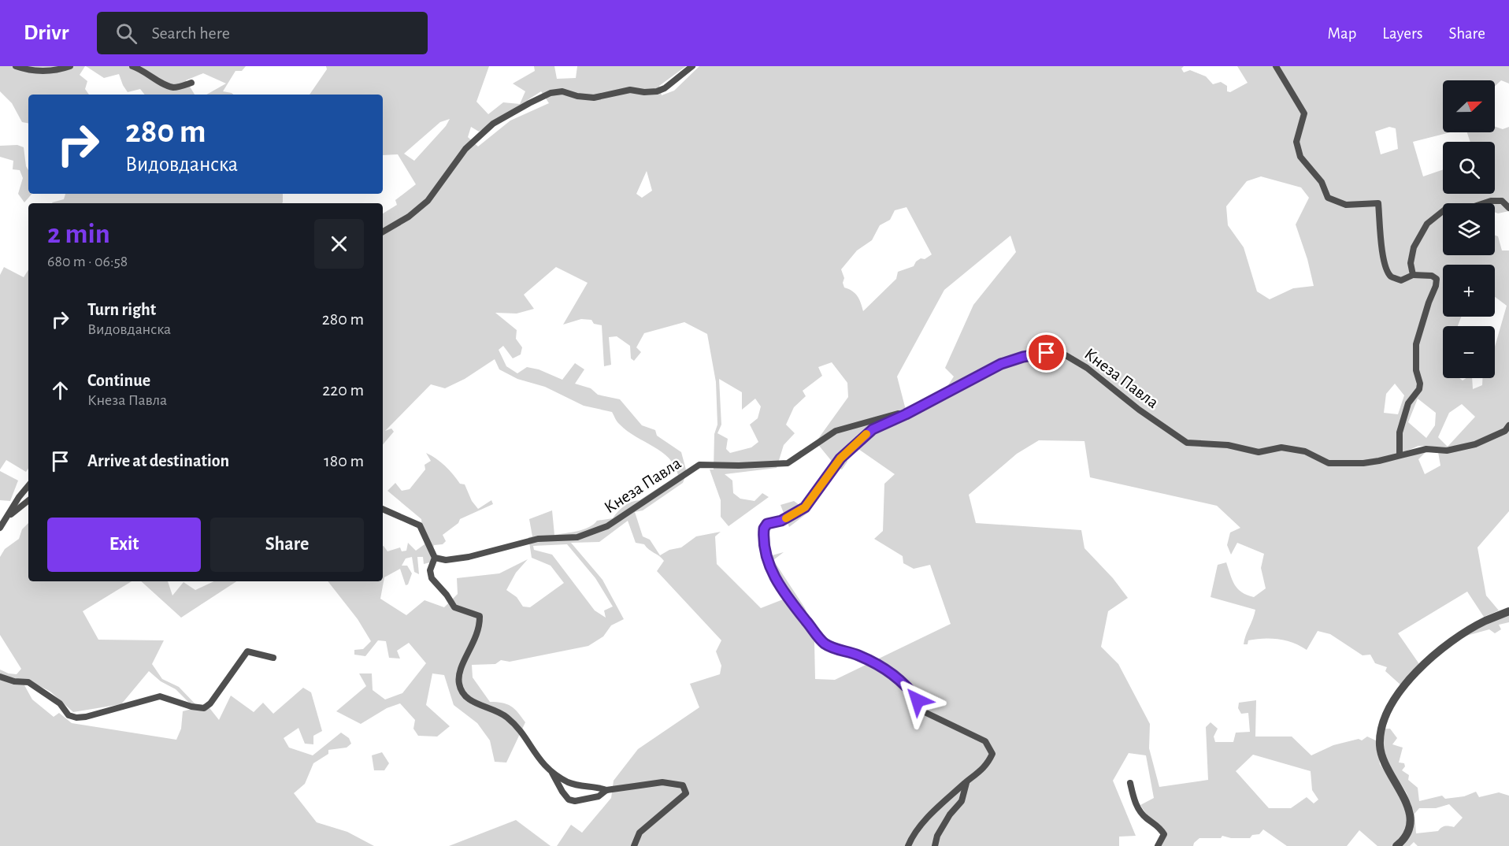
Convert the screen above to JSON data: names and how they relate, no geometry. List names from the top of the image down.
{
  "streets": {
    "street": ["Кнеза Павла"]
  },
  "north": "right",
  "page": {
    "header": "Drivr",
    "search": "Search here",
    "nav": ["Map", "Layers", "Share"],
    "map_buttons": ["+", "−"],
    "turn": ["280 m", "Видовданска"],
    "heading": ["2 min", "680 m · 06:58"],
    "list": [
      {
        "name": "Turn right",
        "note": "Видовданска",
        "value": "280 m"
      },
      {
        "name": "Continue",
        "note": "Кнеза Павла",
        "value": "220 m"
      },
      {
        "name": "Arrive at destination",
        "value": "180 m"
      }
    ],
    "buttons": ["Exit", "Share"]
  }
}
